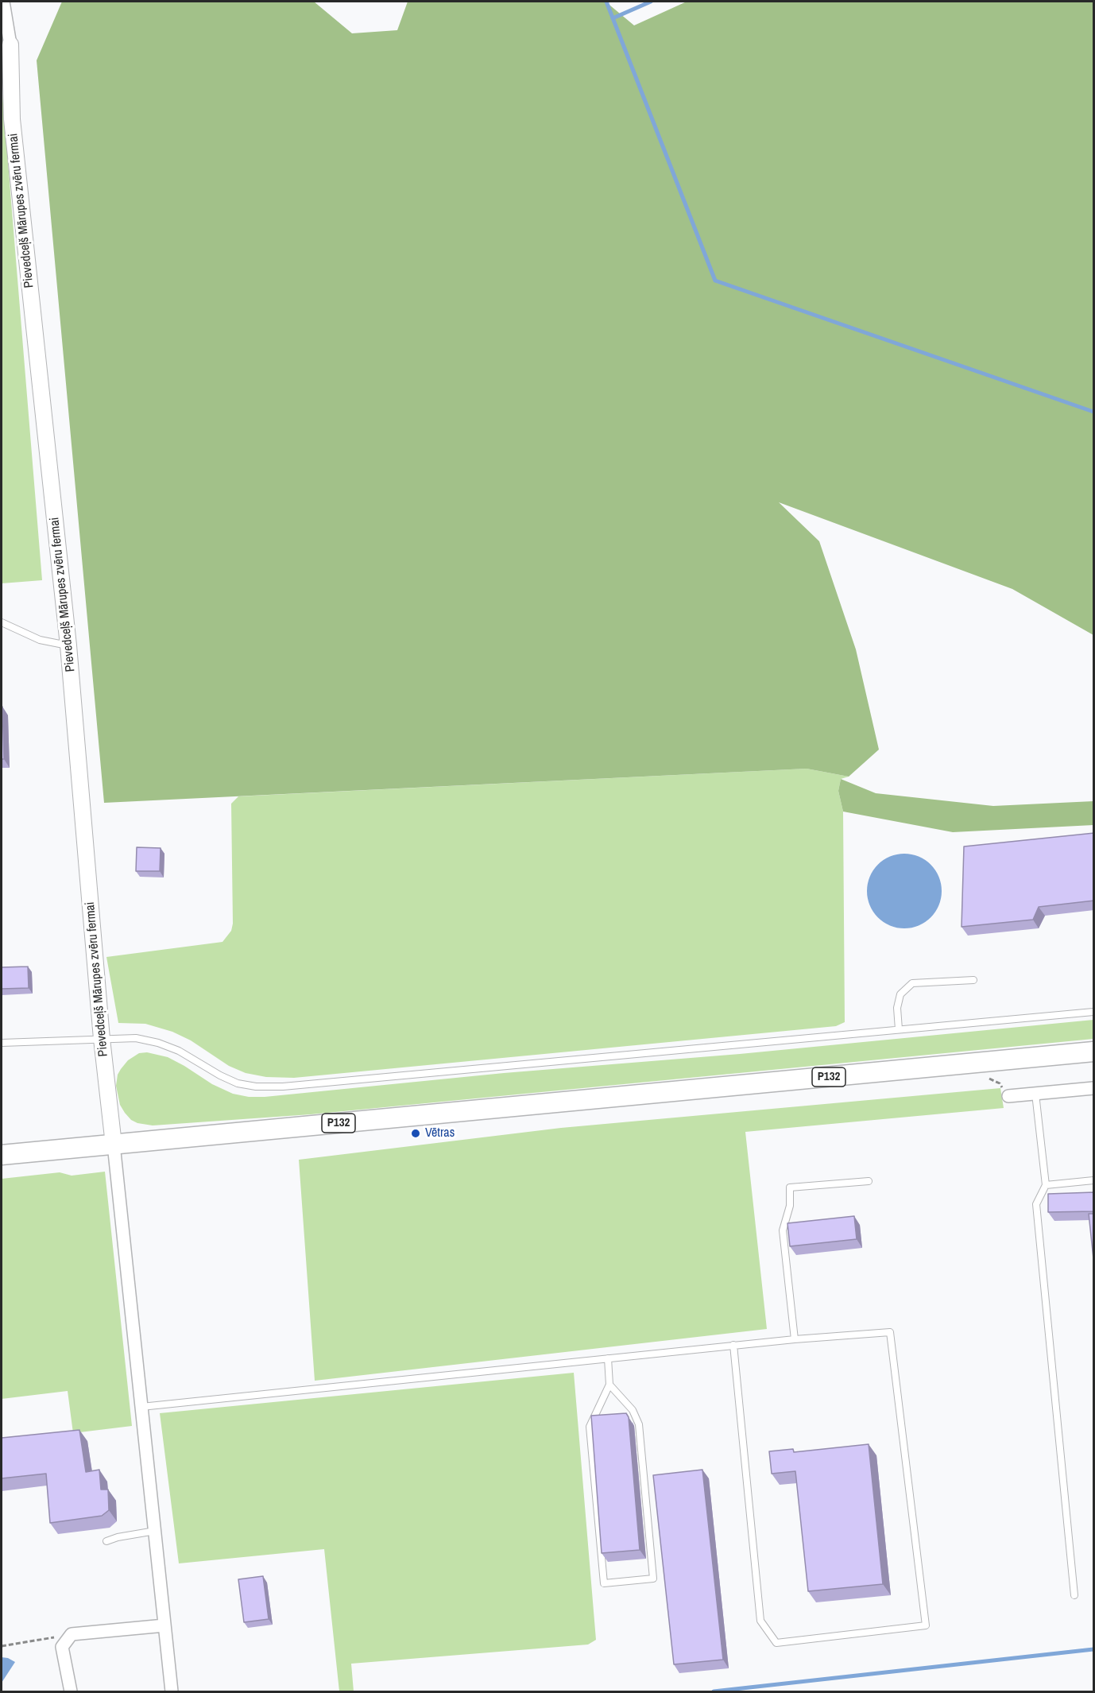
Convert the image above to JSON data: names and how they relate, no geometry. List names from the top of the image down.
{
  "streets": {
    "main road": ["P132"],
    "street": ["Pievedceļš Mārupes zvēru fermai"]
  },
  "crossings": [
    ["Pievedceļš Mārupes zvēru fermai", "P132"]
  ],
  "places": ["Vētras"]
}
